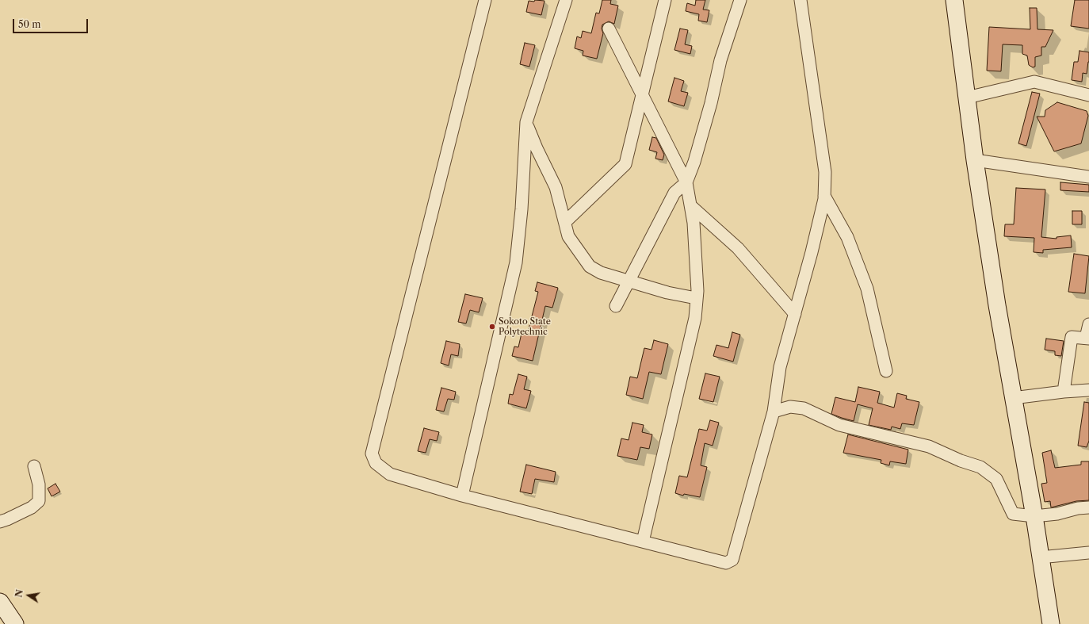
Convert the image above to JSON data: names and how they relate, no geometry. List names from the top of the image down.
{
  "places": ["Sokoto State Polytechnic"],
  "scale_bar": "50 m",
  "north": "left"
}
